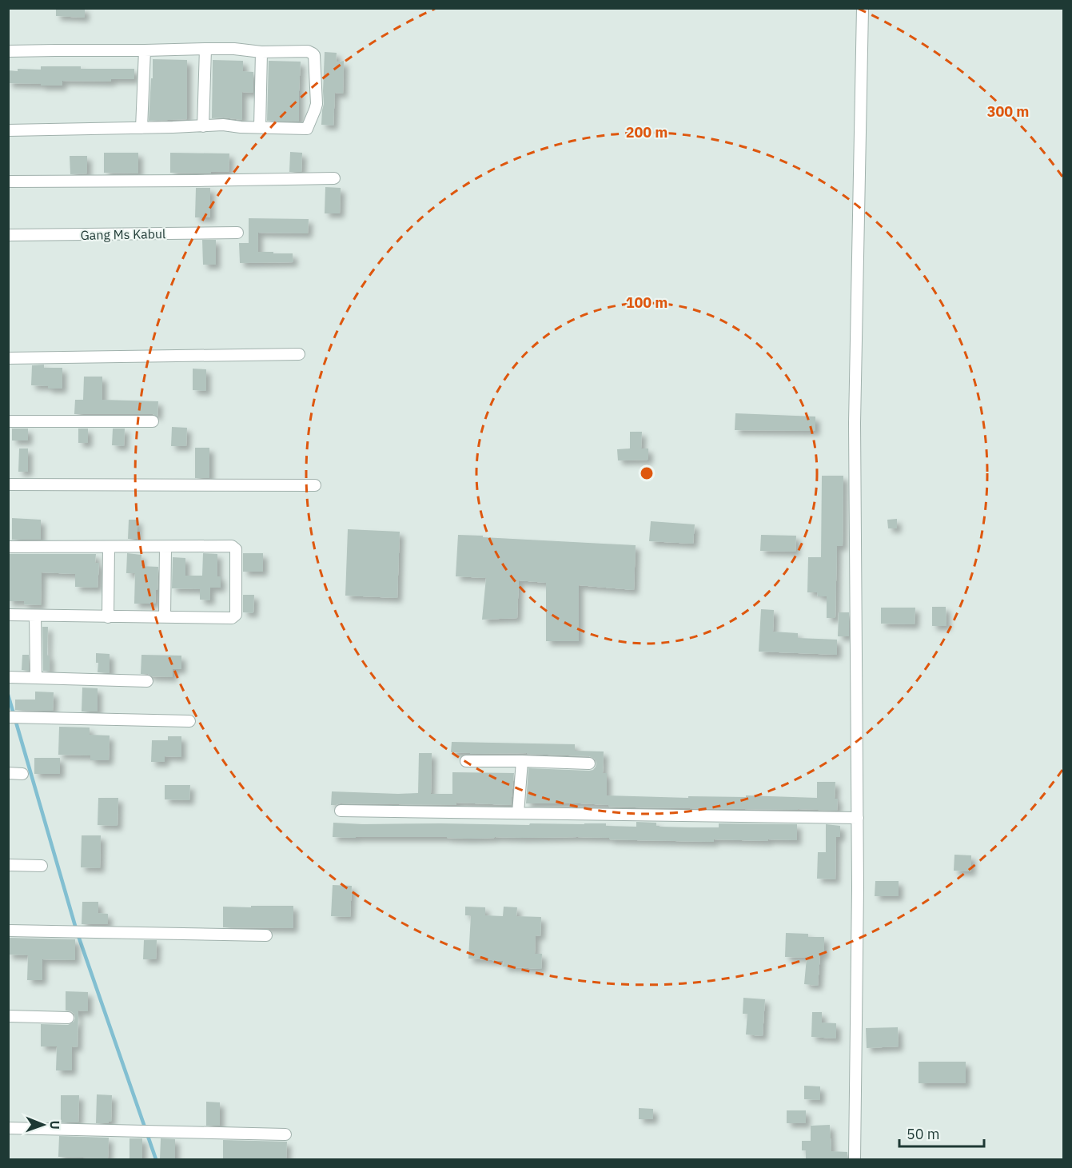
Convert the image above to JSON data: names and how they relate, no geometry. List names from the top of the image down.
{
  "streets": {
    "street": ["Gang Ms Kabul"]
  },
  "scale_bar": "50 m",
  "north": "right",
  "rings": ["300 m", "200 m", "100 m"]
}
